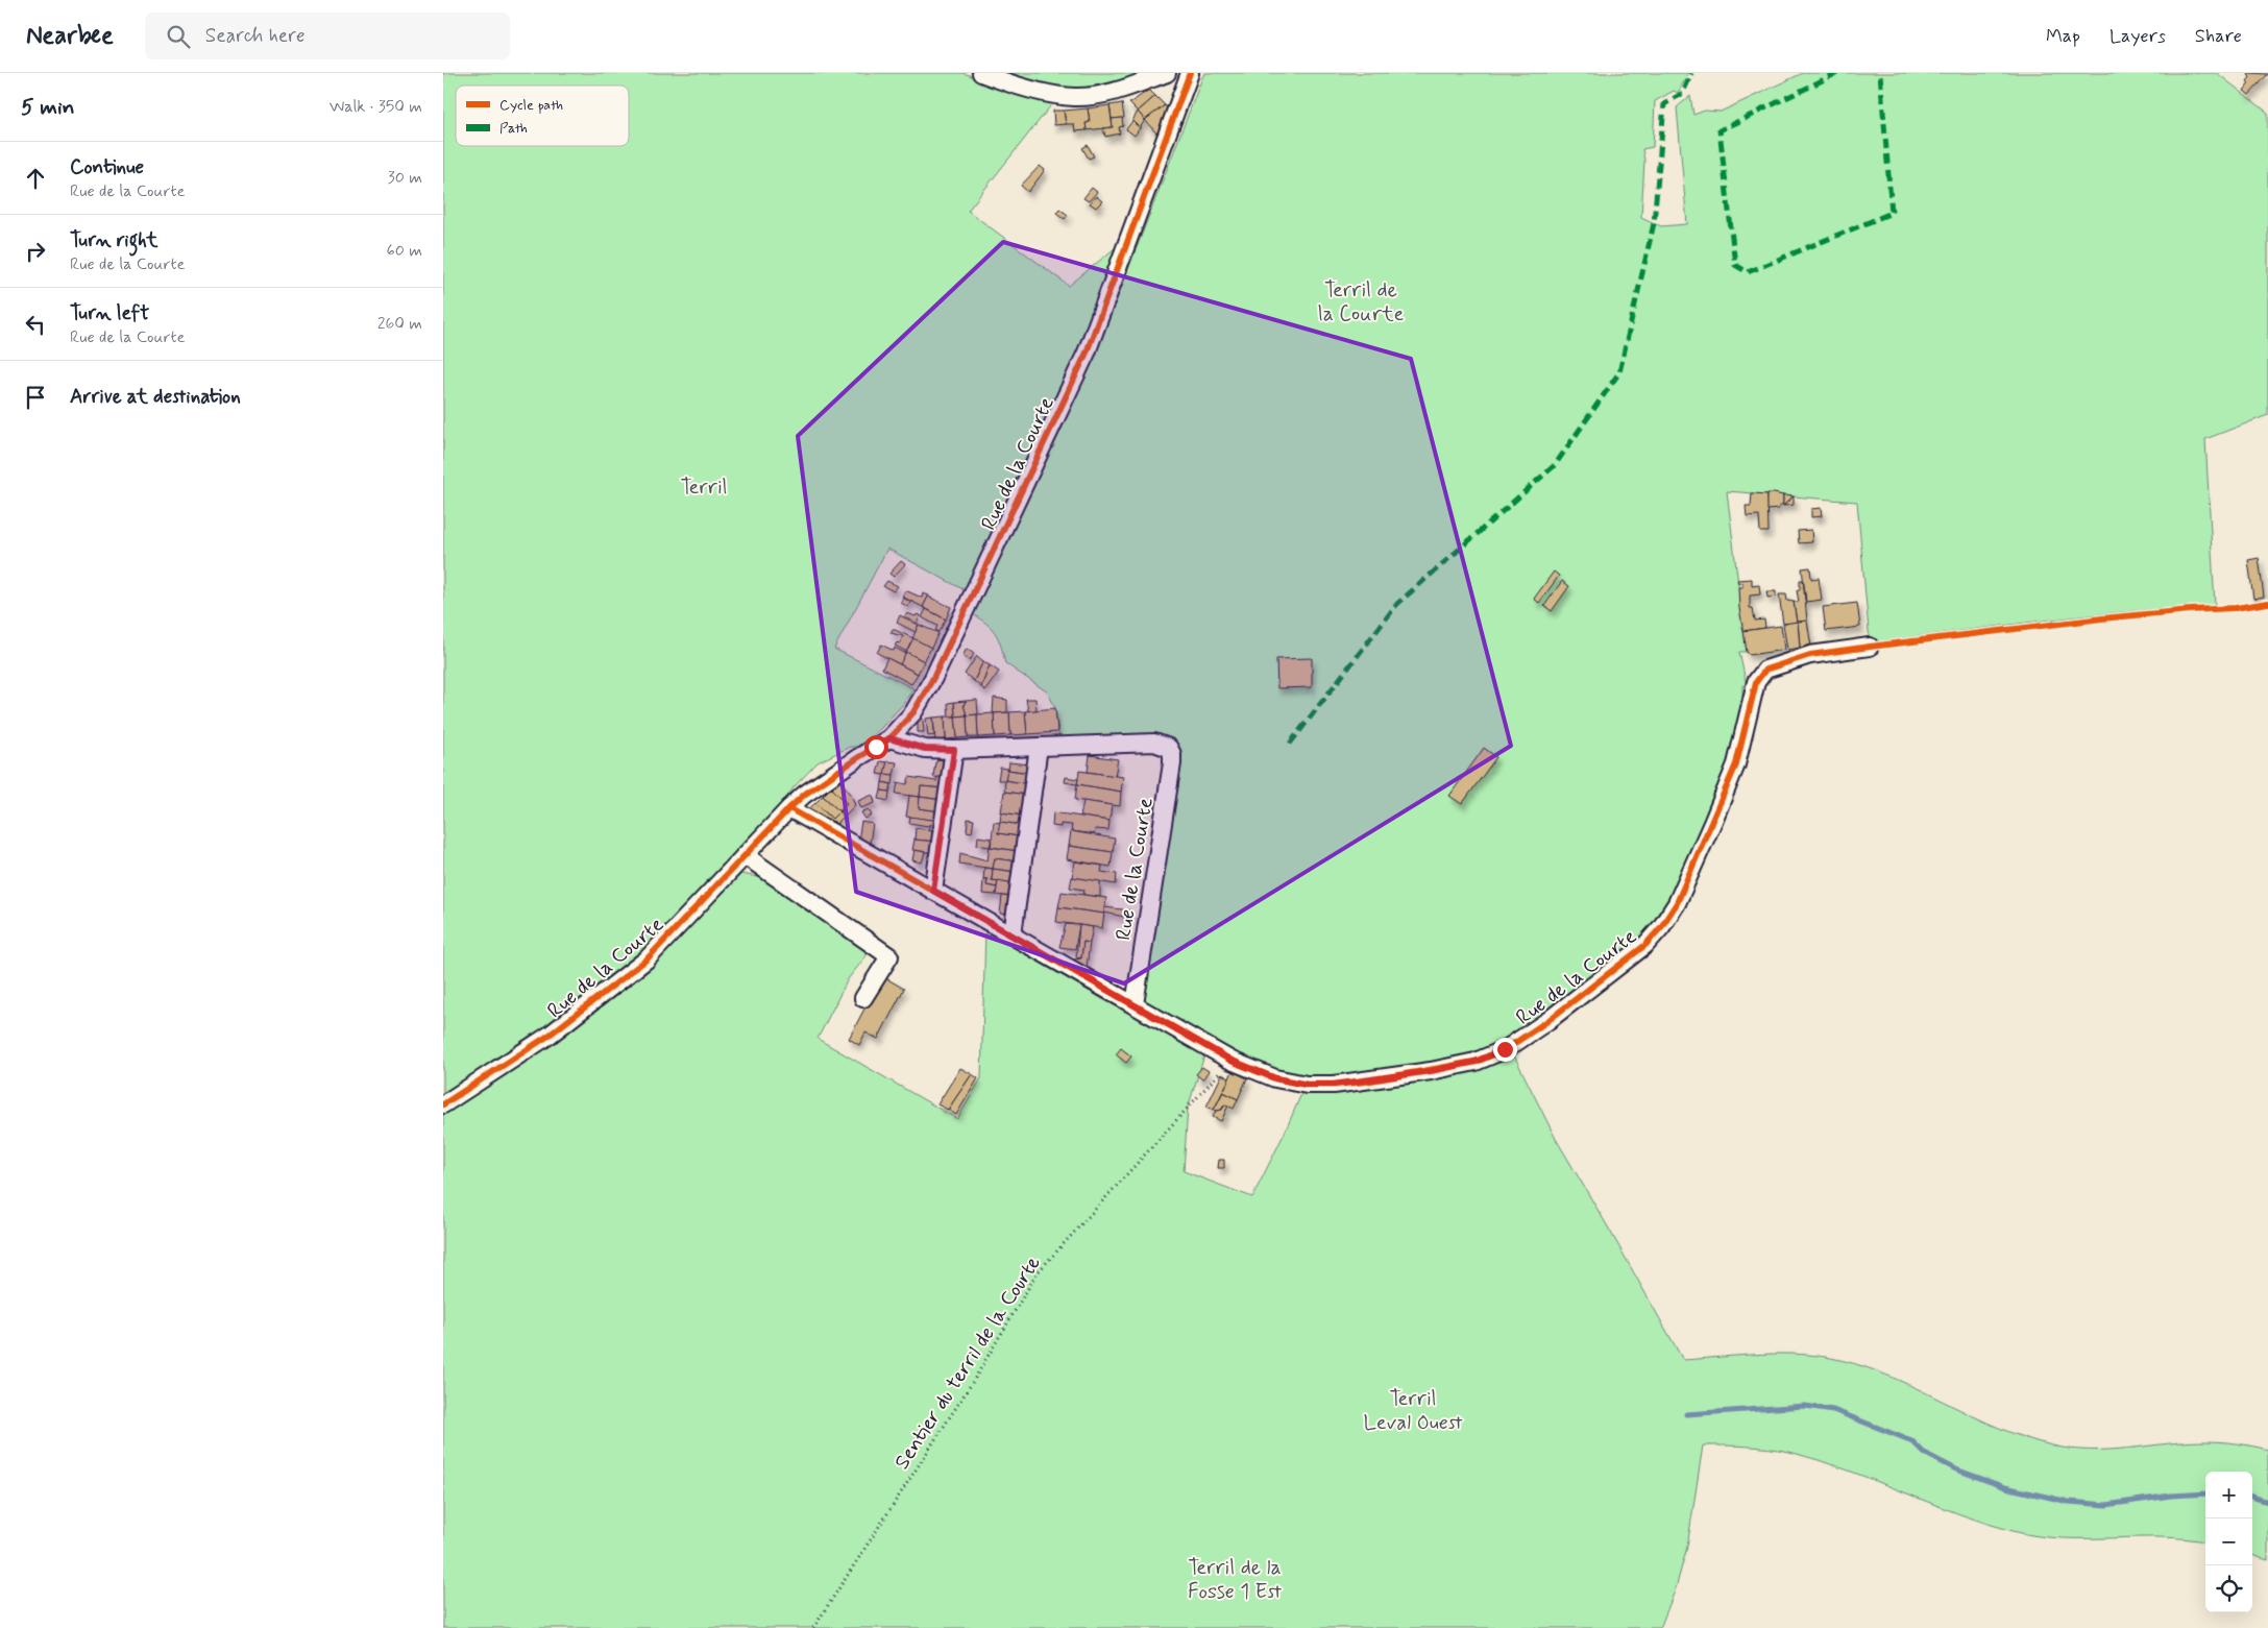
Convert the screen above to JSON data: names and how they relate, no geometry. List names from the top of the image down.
{
  "streets": {
    "street": ["Rue de la Courte"],
    "path": ["Sentier du terril de la Courte"]
  },
  "crossings": [
    ["Rue de la Courte", "Sentier du terril de la Courte"]
  ],
  "parks": [
    "Terril de la Courte",
    "Terril",
    "Terril Leval Ouest",
    "Terril de la Fosse 1 Est"
  ],
  "legend": ["Cycle path", "Path"],
  "page": {
    "header": "Nearbee",
    "search": "Search here",
    "nav": ["Map", "Layers", "Share"],
    "heading": ["5 min", "Walk · 350 m"],
    "list": [
      ["Continue", "Rue de la Courte", "30 m"],
      ["Turn right", "Rue de la Courte", "60 m"],
      ["Turn left", "Rue de la Courte", "260 m"],
      "Arrive at destination"
    ],
    "map_buttons": ["+", "−"]
  }
}
